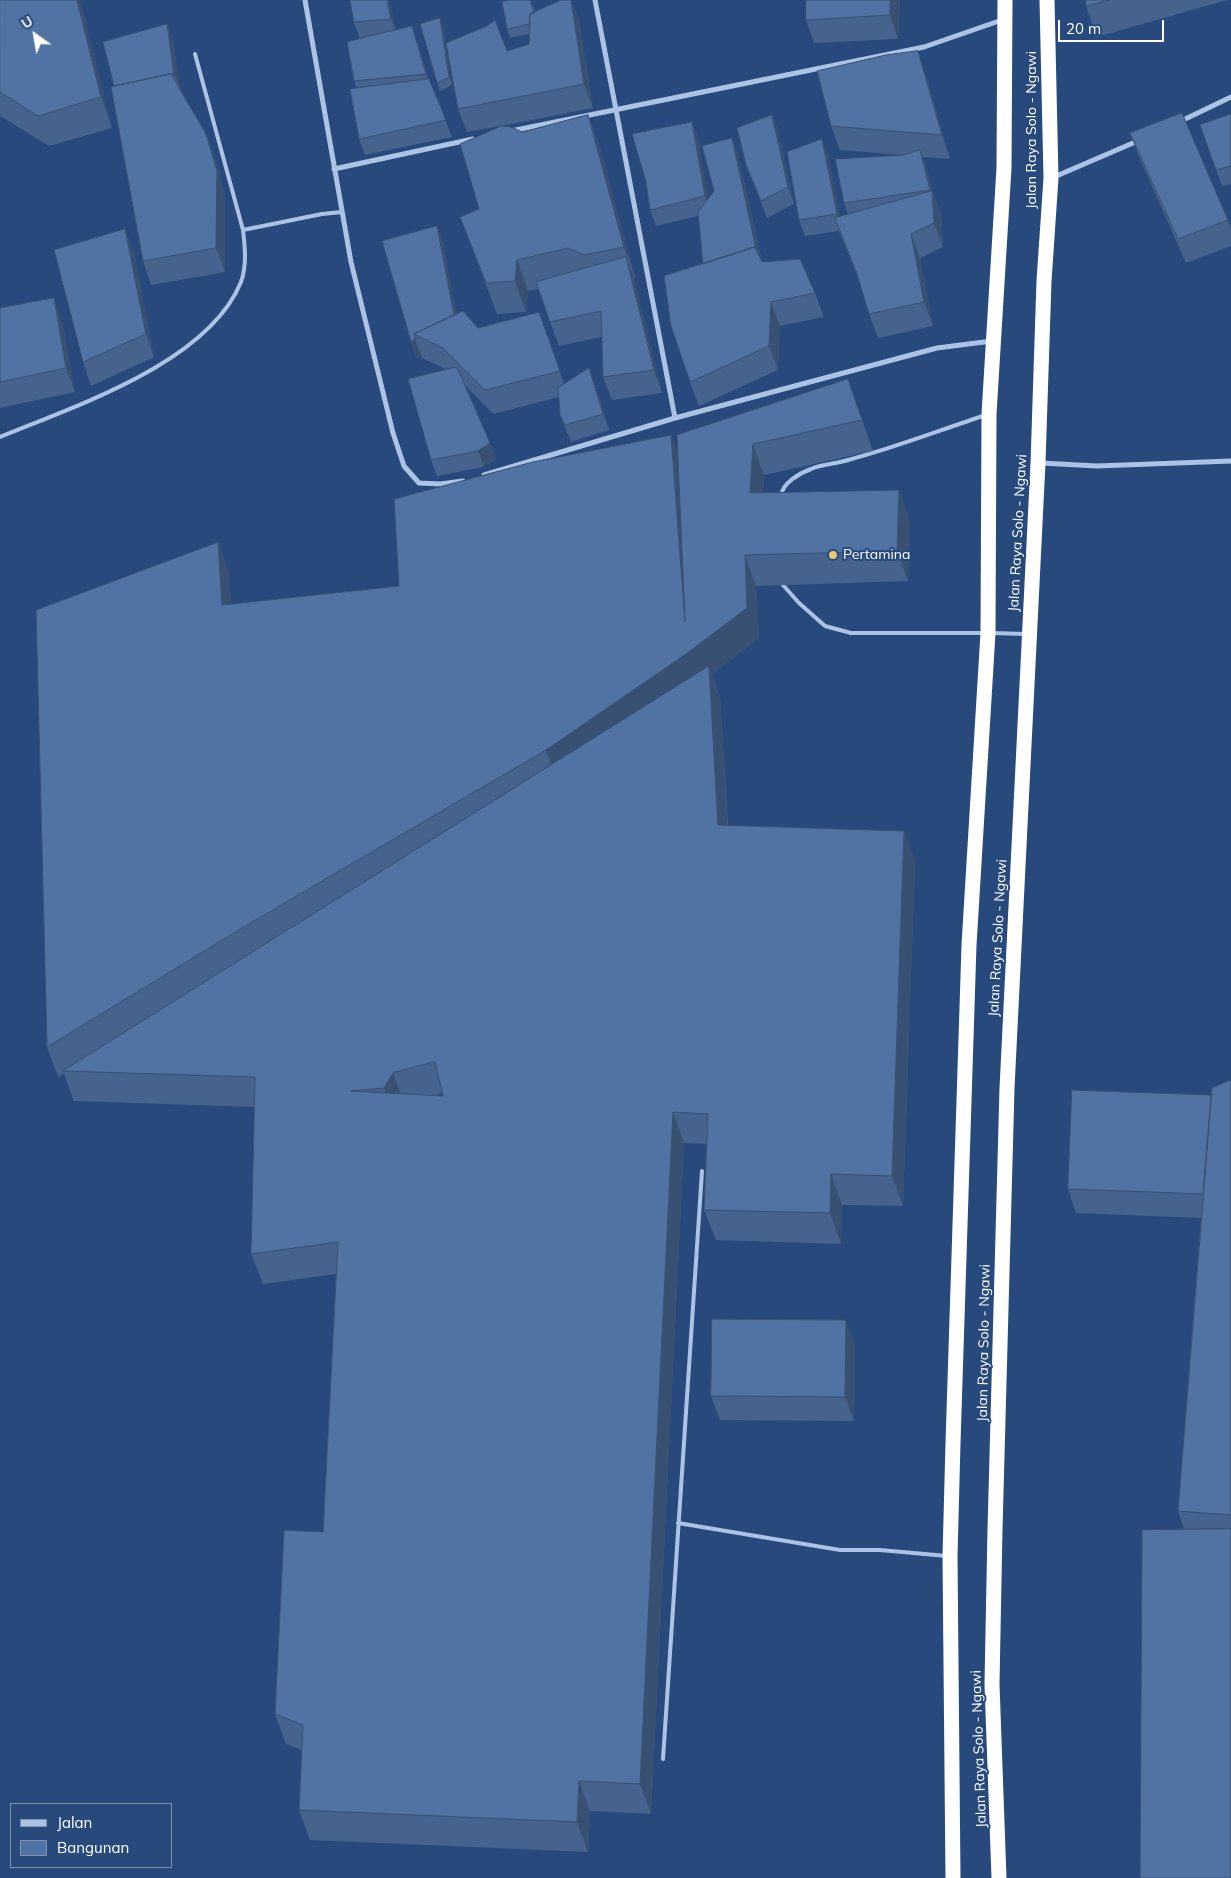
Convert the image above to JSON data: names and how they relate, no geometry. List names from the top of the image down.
{
  "streets": {
    "highway": ["Jalan Raya Solo - Ngawi"]
  },
  "places": ["Pertamina"],
  "legend": ["Jalan", "Bangunan"],
  "scale_bar": "20 m",
  "north": "top left"
}
